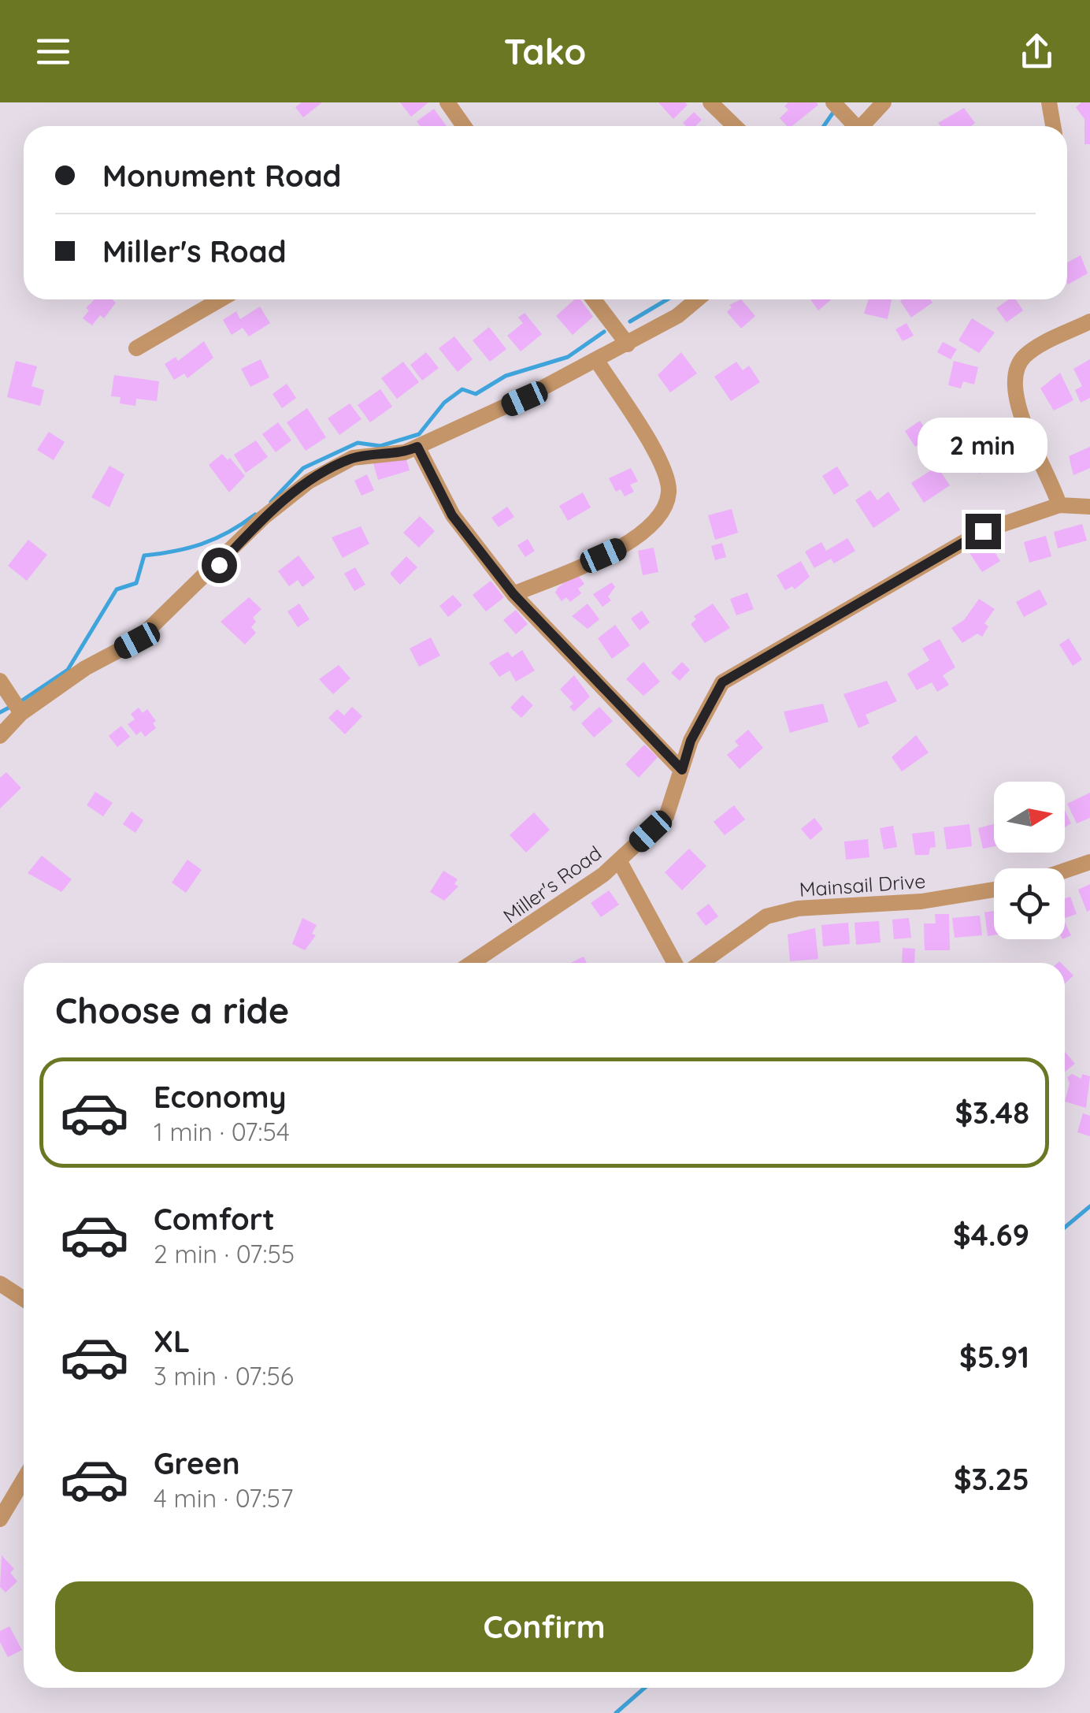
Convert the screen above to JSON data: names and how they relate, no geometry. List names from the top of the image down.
{
  "streets": {
    "street": ["Miller's Road", "Mainsail Drive"]
  },
  "north": "right",
  "page": {
    "header": "Tako",
    "banner": ["Monument Road", "Miller's Road"],
    "bubble": "2 min",
    "heading": "Choose a ride",
    "list": [
      {
        "name": "Economy",
        "note": "1 min · 07:54",
        "value": "$3.48"
      },
      {
        "name": "Comfort",
        "note": "2 min · 07:55",
        "value": "$4.69"
      },
      {
        "name": "XL",
        "note": "3 min · 07:56",
        "value": "$5.91"
      },
      {
        "name": "Green",
        "note": "4 min · 07:57",
        "value": "$3.25"
      }
    ],
    "buttons": "Confirm"
  }
}
